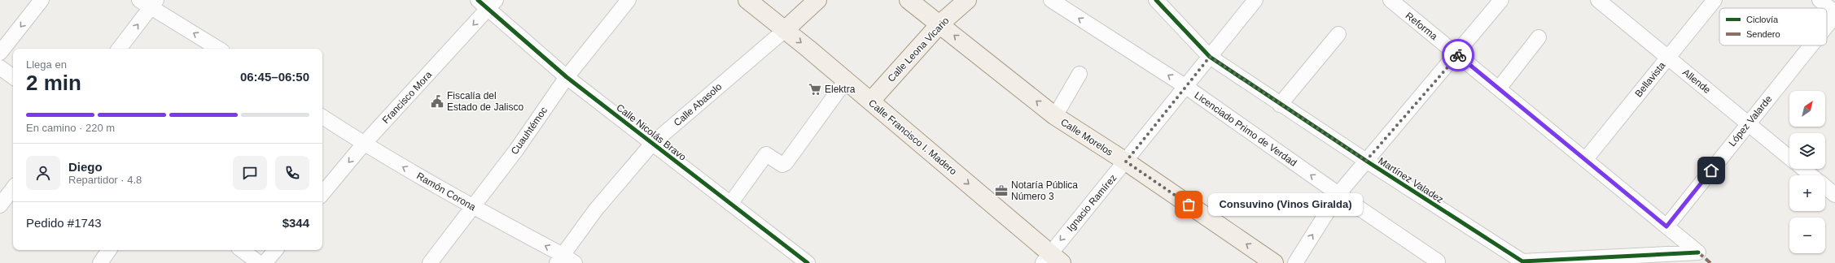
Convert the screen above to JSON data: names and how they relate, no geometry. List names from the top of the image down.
{
  "streets": {
    "main road": ["Calle Leona Vicario", "Calle Francisco I. Madero", "Calle Morelos"],
    "street": [
      "Reforma",
      "Bellavista",
      "Allende",
      "Francisco Mora",
      "Calle Abasolo",
      "López Valarde",
      "Licenciado Primo de Verdad",
      "Cuauhtémoc",
      "Calle Nicolás Bravo",
      "Martínez Valadez",
      "Ramón Corona",
      "Ignacio Ramírez"
    ]
  },
  "crossings": [
    ["Reforma", "Bellavista"],
    ["Reforma", "López Valarde"],
    ["Reforma", "Martínez Valadez"],
    ["Calle Leona Vicario", "Calle Francisco I. Madero"],
    ["Calle Leona Vicario", "Calle Morelos"],
    ["Bellavista", "Allende"],
    ["Allende", "López Valarde"],
    ["Francisco Mora", "Calle Nicolás Bravo"],
    ["Francisco Mora", "Ramón Corona"],
    ["Calle Abasolo", "Calle Nicolás Bravo"],
    ["Calle Abasolo", "Calle Francisco I. Madero"],
    ["Calle Abasolo", "Ramón Corona"],
    ["Licenciado Primo de Verdad", "Ignacio Ramírez"],
    ["Cuauhtémoc", "Calle Nicolás Bravo"],
    ["Cuauhtémoc", "Ramón Corona"],
    ["Calle Francisco I. Madero", "Ignacio Ramírez"],
    ["Calle Morelos", "Ignacio Ramírez"],
    ["Martínez Valadez", "Ignacio Ramírez"]
  ],
  "one_way": [
    "Francisco Mora",
    "Licenciado Primo de Verdad",
    "Calle Francisco I. Madero",
    "Calle Morelos",
    "Ramón Corona",
    "Ignacio Ramírez"
  ],
  "places": {
    "supermarket": ["Elektra"],
    "public building": ["Fiscalía del Estado de Jalisco"],
    "office": ["Notaría Pública Número 3"],
    "other": ["Consuvino (Vinos Giralda)"]
  },
  "legend": ["Ciclovía", "Sendero"],
  "north": "top right",
  "page": {
    "heading": ["2 min", "Llega en", "06:45–06:50"],
    "panel": [
      "Diego",
      "Repartidor · 4.8",
      "Pedido #1743",
      "$344"
    ],
    "map_buttons": ["+", "−"],
    "bar": "En camino · 220 m",
    "bubble": "Consuvino (Vinos Giralda)"
  }
}
